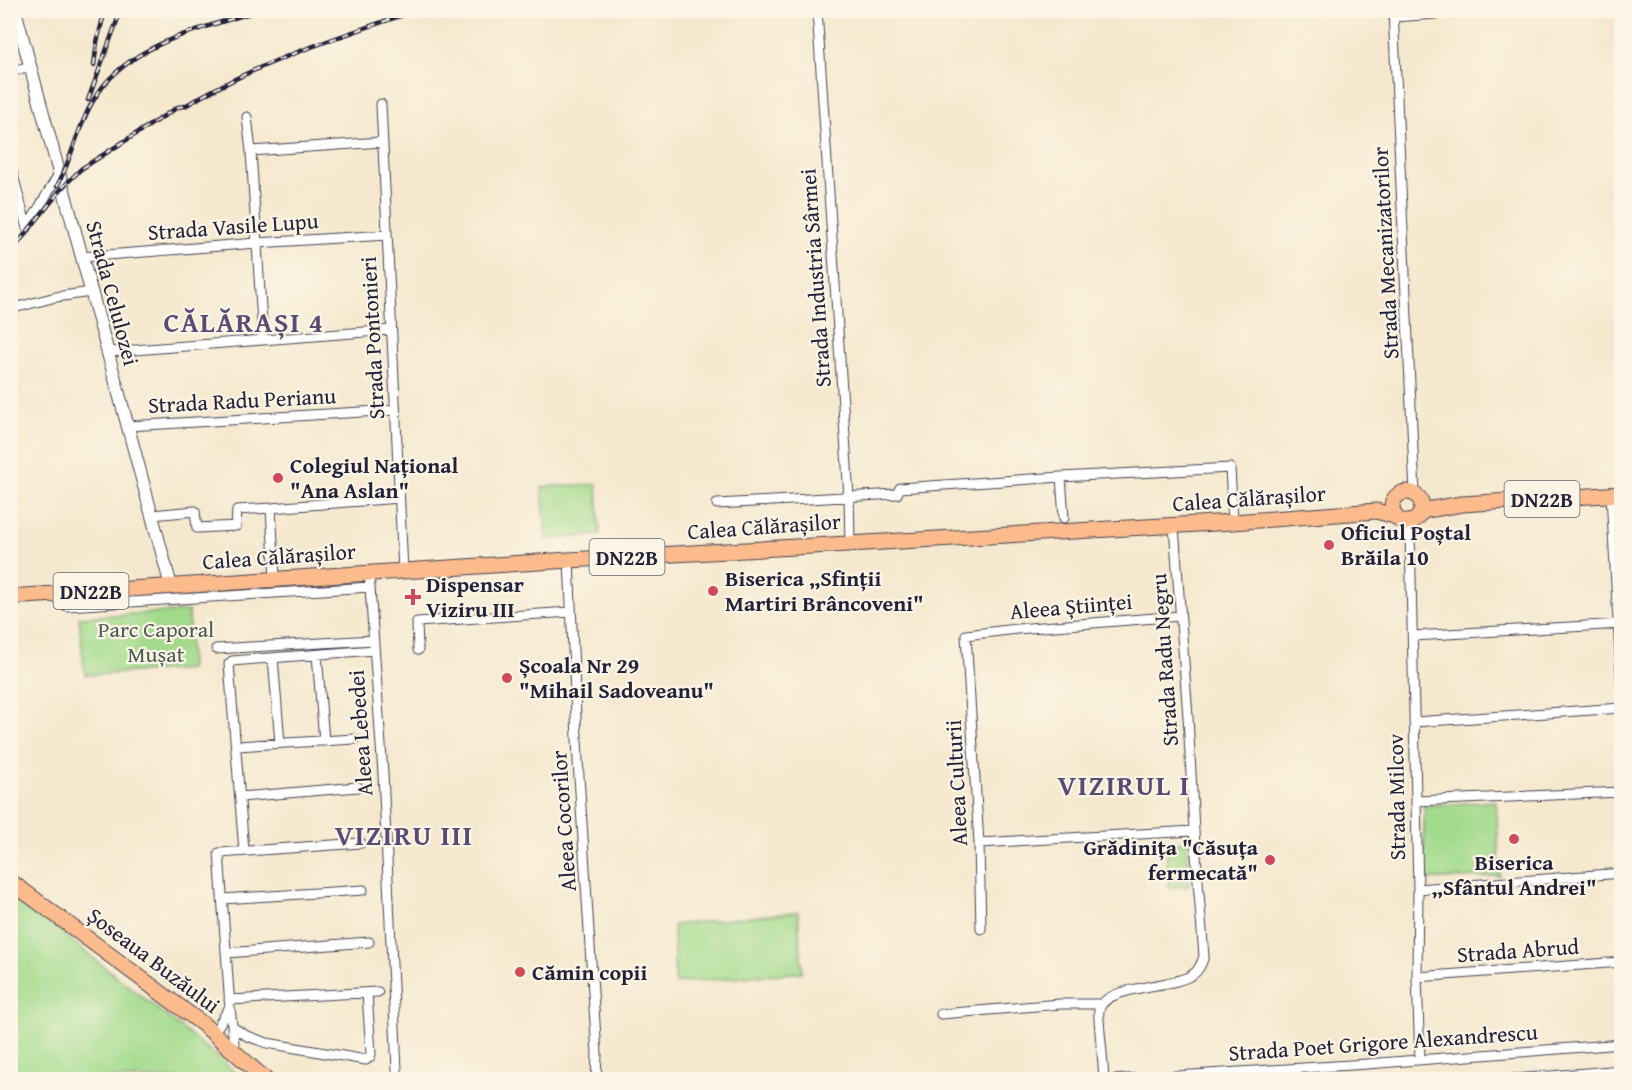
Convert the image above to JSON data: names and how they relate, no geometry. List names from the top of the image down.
{
  "streets": {
    "main road": ["Calea Călărașilor", "DN22B", "Șoseaua Buzăului"],
    "street": [
      "Strada Vasile Lupu",
      "Strada Mecanizatorilor",
      "Strada Industria Sârmei",
      "Strada Celulozei",
      "Strada Pontonieri",
      "Strada Radu Perianu",
      "Aleea Științei",
      "Strada Radu Negru",
      "Aleea Lebedei",
      "Aleea Culturii",
      "Strada Milcov",
      "Aleea Cocorilor",
      "Strada Abrud",
      "Strada Poet Grigore Alexandrescu"
    ]
  },
  "crossings": [
    ["Strada Vasile Lupu", "Strada Celulozei"],
    ["Strada Vasile Lupu", "Strada Pontonieri"],
    ["Strada Mecanizatorilor", "Calea Călărașilor"],
    ["Strada Mecanizatorilor", "DN22B"],
    ["Strada Mecanizatorilor", "Strada Milcov"],
    ["Strada Industria Sârmei", "Calea Călărașilor"],
    ["Strada Celulozei", "Strada Radu Perianu"],
    ["Strada Celulozei", "Calea Călărașilor"],
    ["Strada Pontonieri", "Strada Radu Perianu"],
    ["Strada Pontonieri", "Calea Călărașilor"],
    ["Calea Călărașilor", "DN22B"],
    ["Calea Călărașilor", "Strada Radu Negru"],
    ["Calea Călărașilor", "Aleea Lebedei"],
    ["Calea Călărașilor", "Strada Milcov"],
    ["Calea Călărașilor", "Aleea Cocorilor"],
    ["DN22B", "Strada Milcov"],
    ["Aleea Științei", "Strada Radu Negru"],
    ["Aleea Științei", "Aleea Culturii"],
    ["Strada Milcov", "Strada Abrud"],
    ["Strada Milcov", "Strada Poet Grigore Alexandrescu"]
  ],
  "districts": ["CĂLĂRAȘI 4", "VIZIRUL I", "VIZIRU III"],
  "parks": ["Parc Caporal Mușat"],
  "places": {
    "other": [
      "Colegiul Național \"Ana Aslan\"",
      "Oficiul Poștal Brăila 10",
      "Biserica „Sfinții Martiri Brâncoveni\"",
      "Școala Nr 29 \"Mihail Sadoveanu\"",
      "Biserica „Sfântul Andrei\"",
      "Grădinița \"Căsuța fermecată\"",
      "Cămin copii"
    ],
    "health": ["Dispensar Viziru III"]
  }
}
